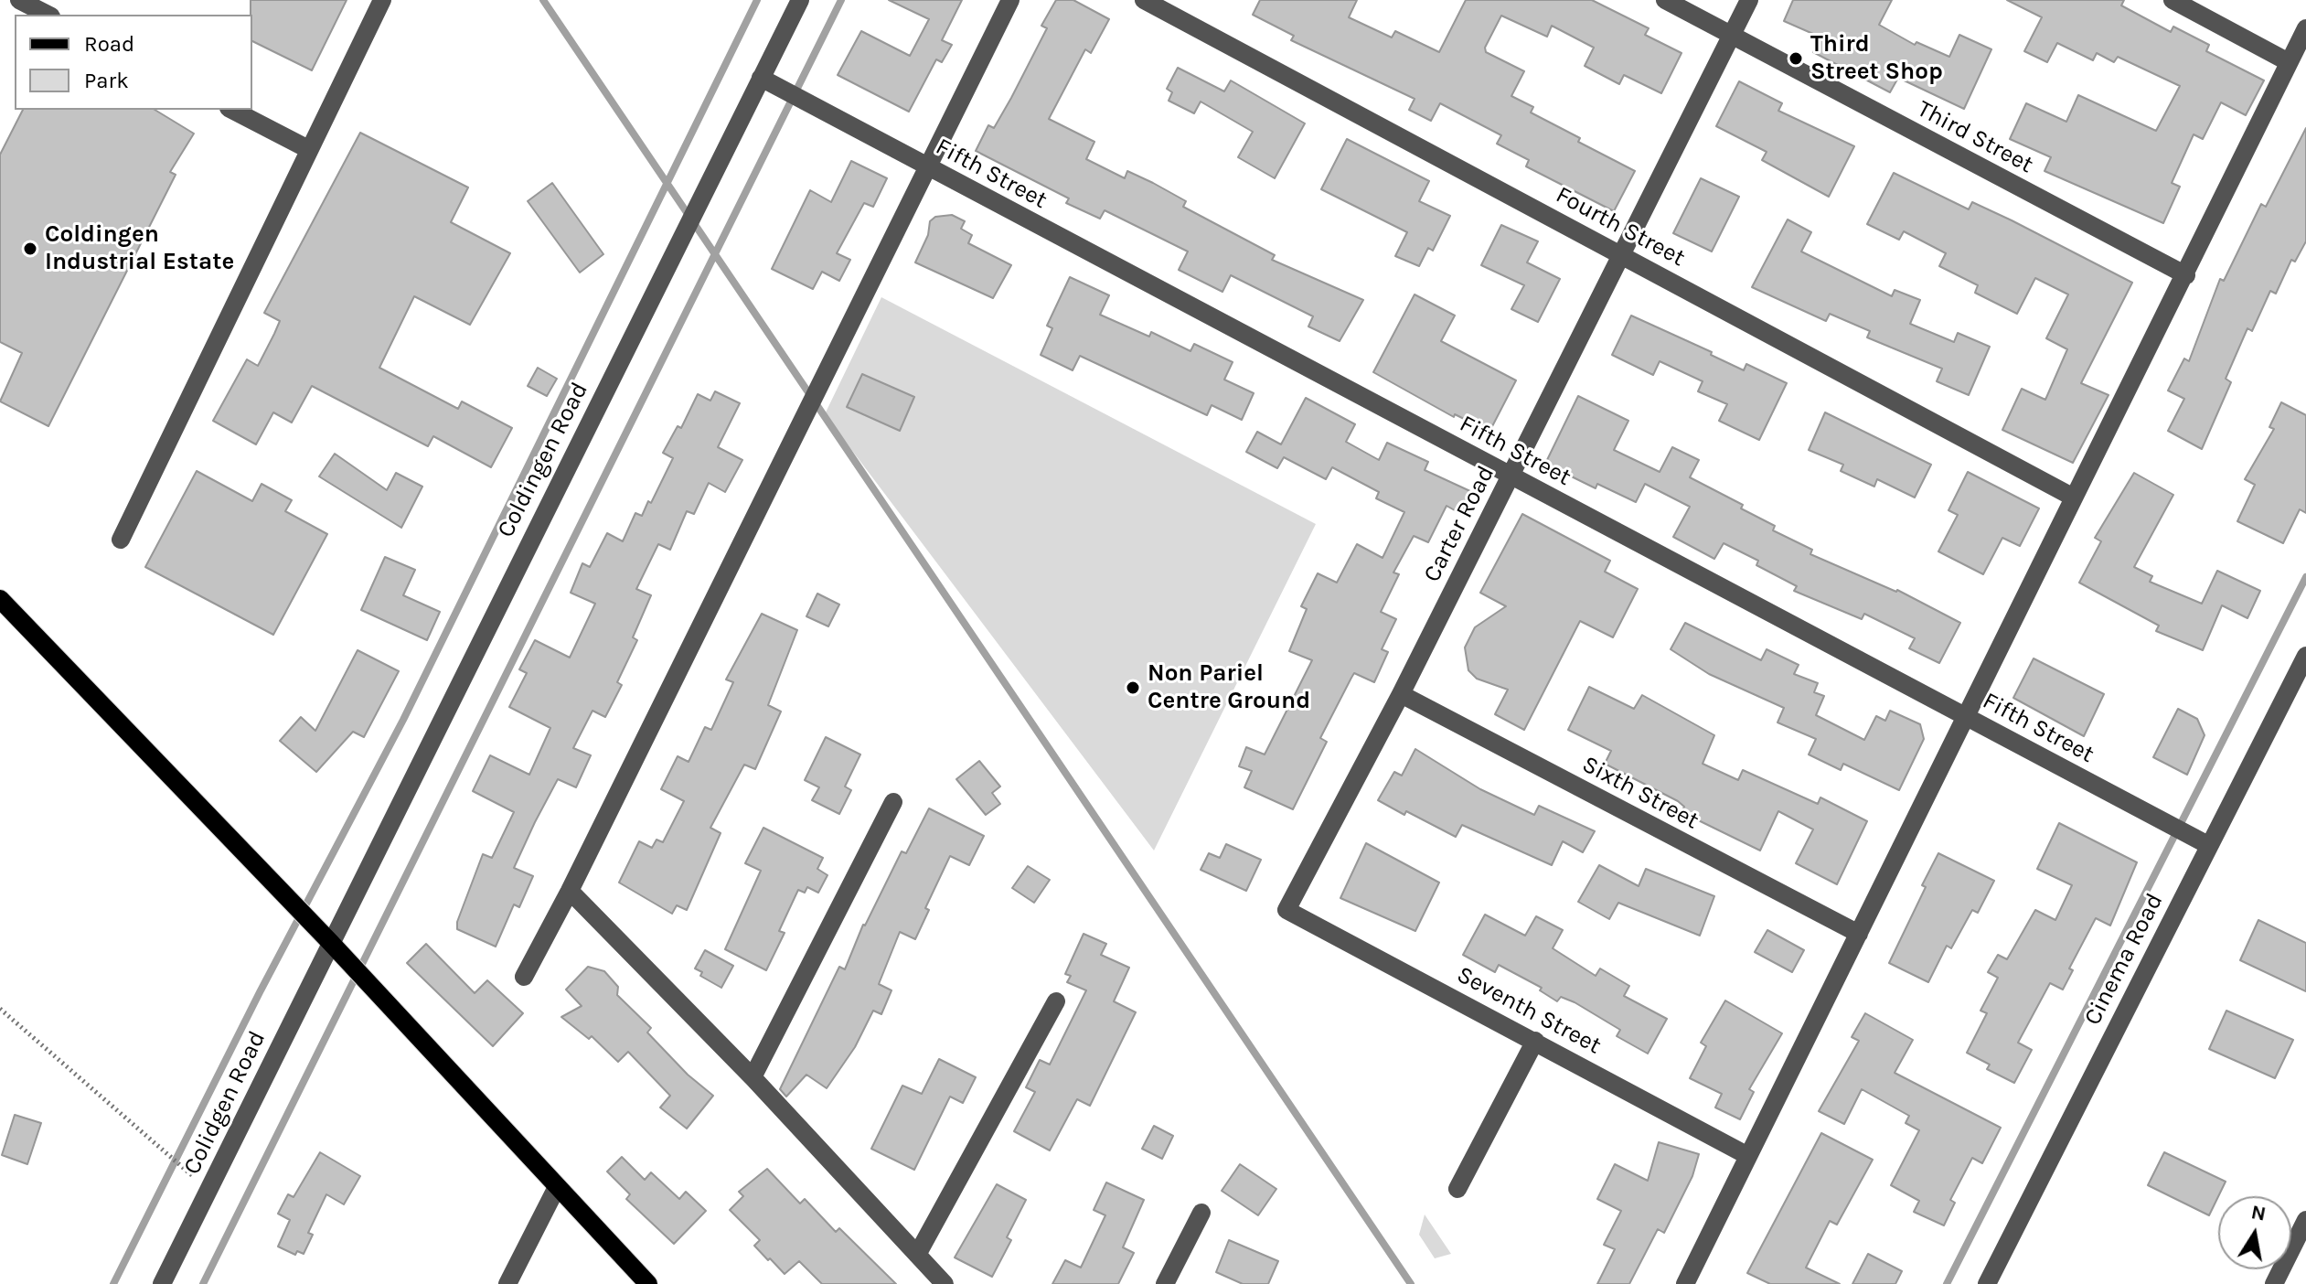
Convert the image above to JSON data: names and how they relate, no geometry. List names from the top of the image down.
{
  "streets": {
    "street": [
      "Third Street",
      "Fifth Street",
      "Fourth Street",
      "Coldingen Road",
      "Carter Road",
      "Sixth Street",
      "Cinema Road",
      "Seventh Street",
      "Colidgen Road"
    ]
  },
  "crossings": [
    ["Third Street", "Carter Road"],
    ["Fifth Street", "Coldingen Road"],
    ["Fifth Street", "Carter Road"],
    ["Fifth Street", "Cinema Road"],
    ["Fourth Street", "Carter Road"],
    ["Coldingen Road", "Colidgen Road"],
    ["Carter Road", "Sixth Street"],
    ["Carter Road", "Seventh Street"]
  ],
  "places": ["Third Street Shop", "Coldingen Industrial Estate", "Non Pariel Centre Ground"],
  "legend": ["Road", "Park"],
  "north": "top"
}
